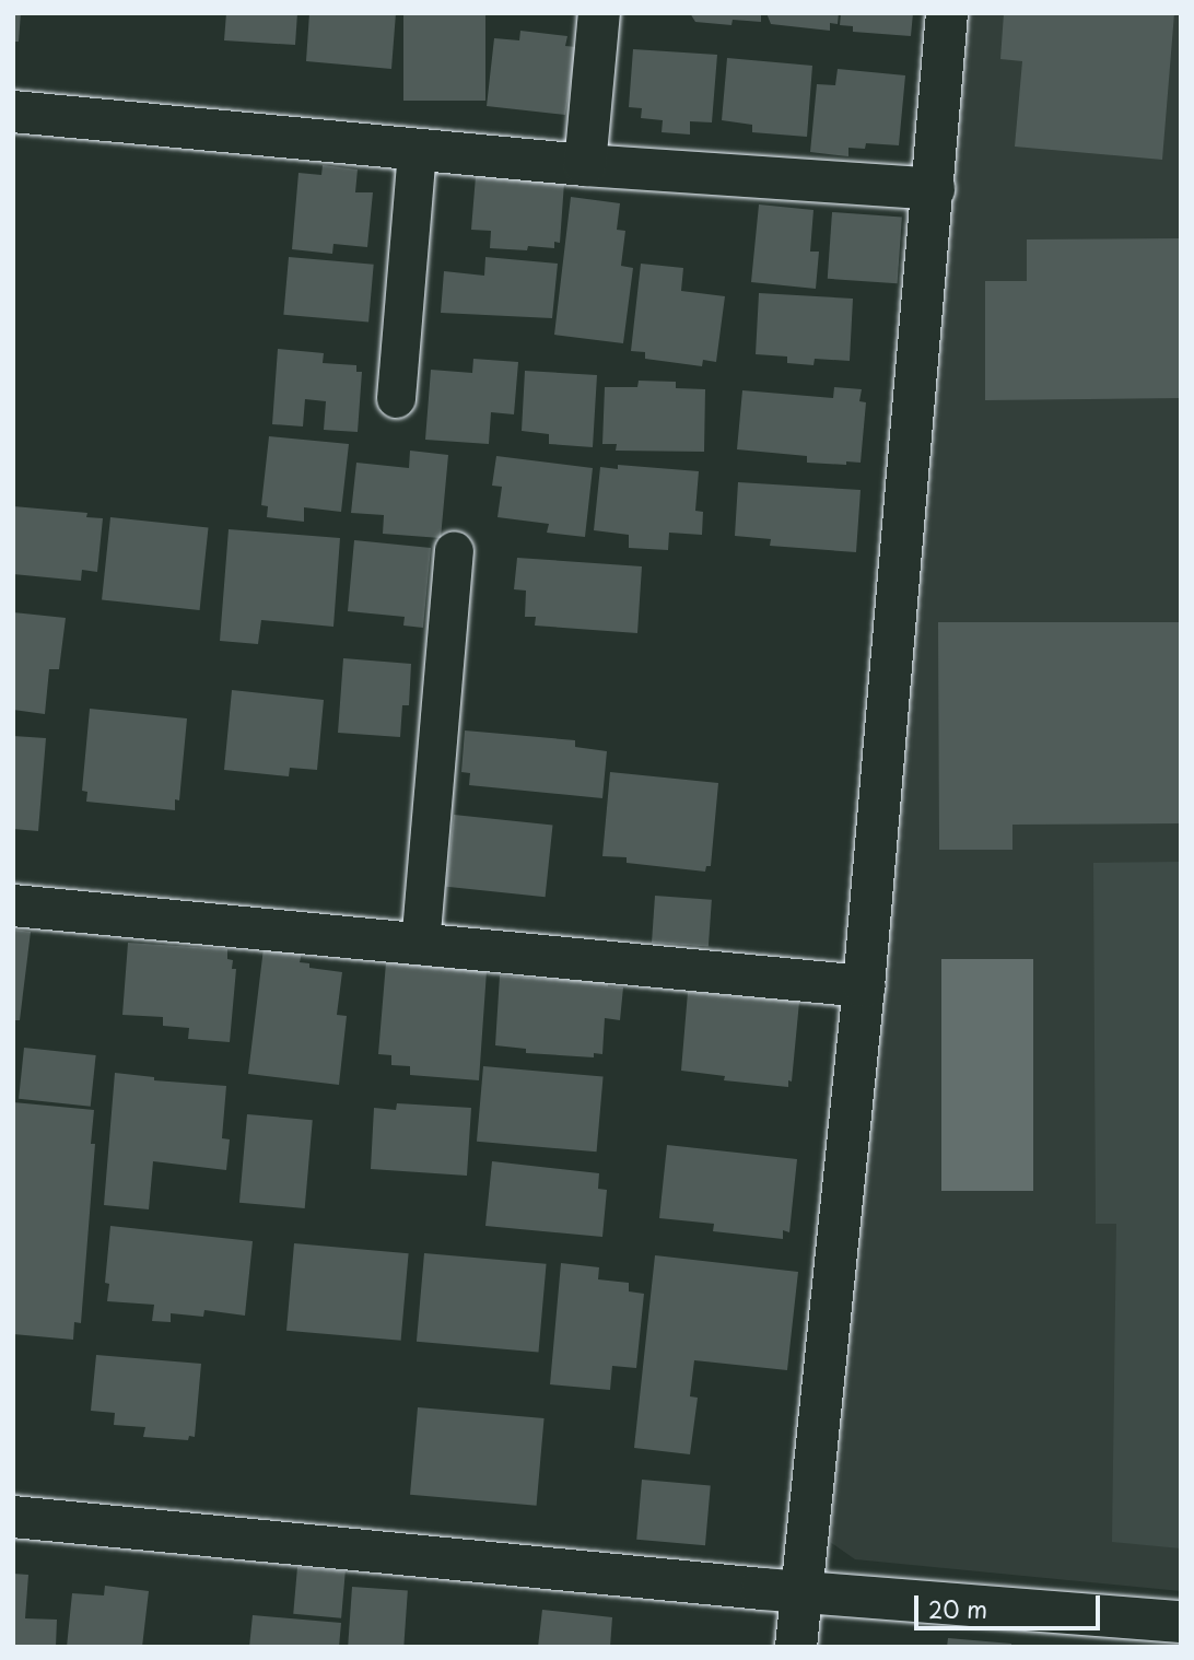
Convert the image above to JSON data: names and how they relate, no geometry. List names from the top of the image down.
{
  "scale_bar": "20 m"
}
